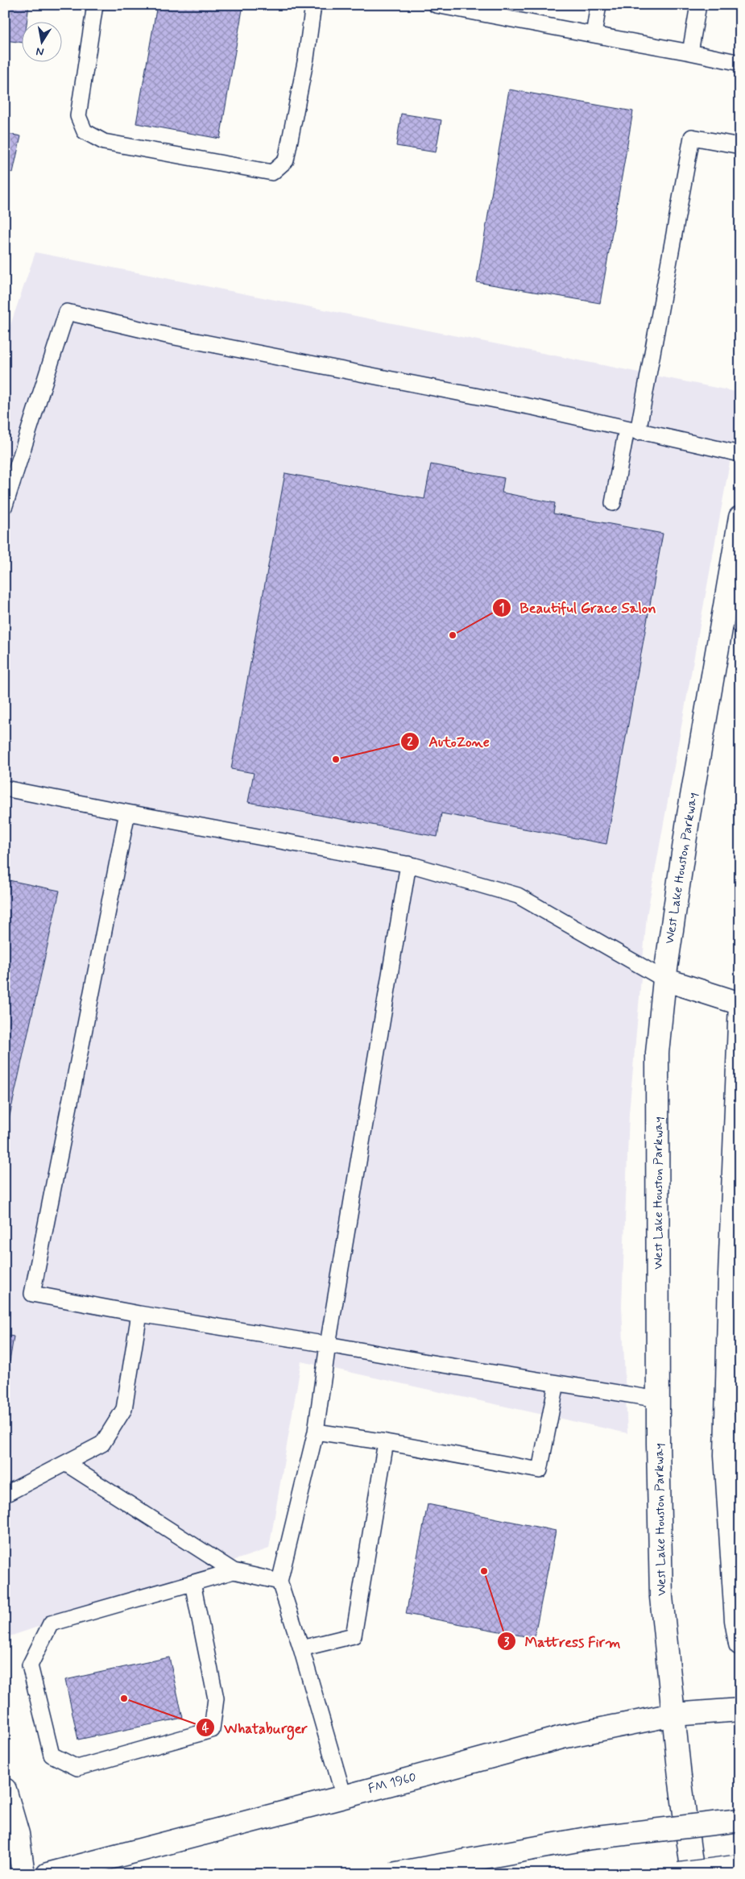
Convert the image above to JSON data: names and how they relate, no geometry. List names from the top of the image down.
{
  "streets": {
    "main road": ["West Lake Houston Parkway", "FM 1960"]
  },
  "crossings": [
    ["West Lake Houston Parkway", "FM 1960"]
  ],
  "places": [
    "Beautiful Grace Salon",
    "AutoZone",
    "Mattress Firm",
    "Whataburger"
  ],
  "north": "bottom"
}
